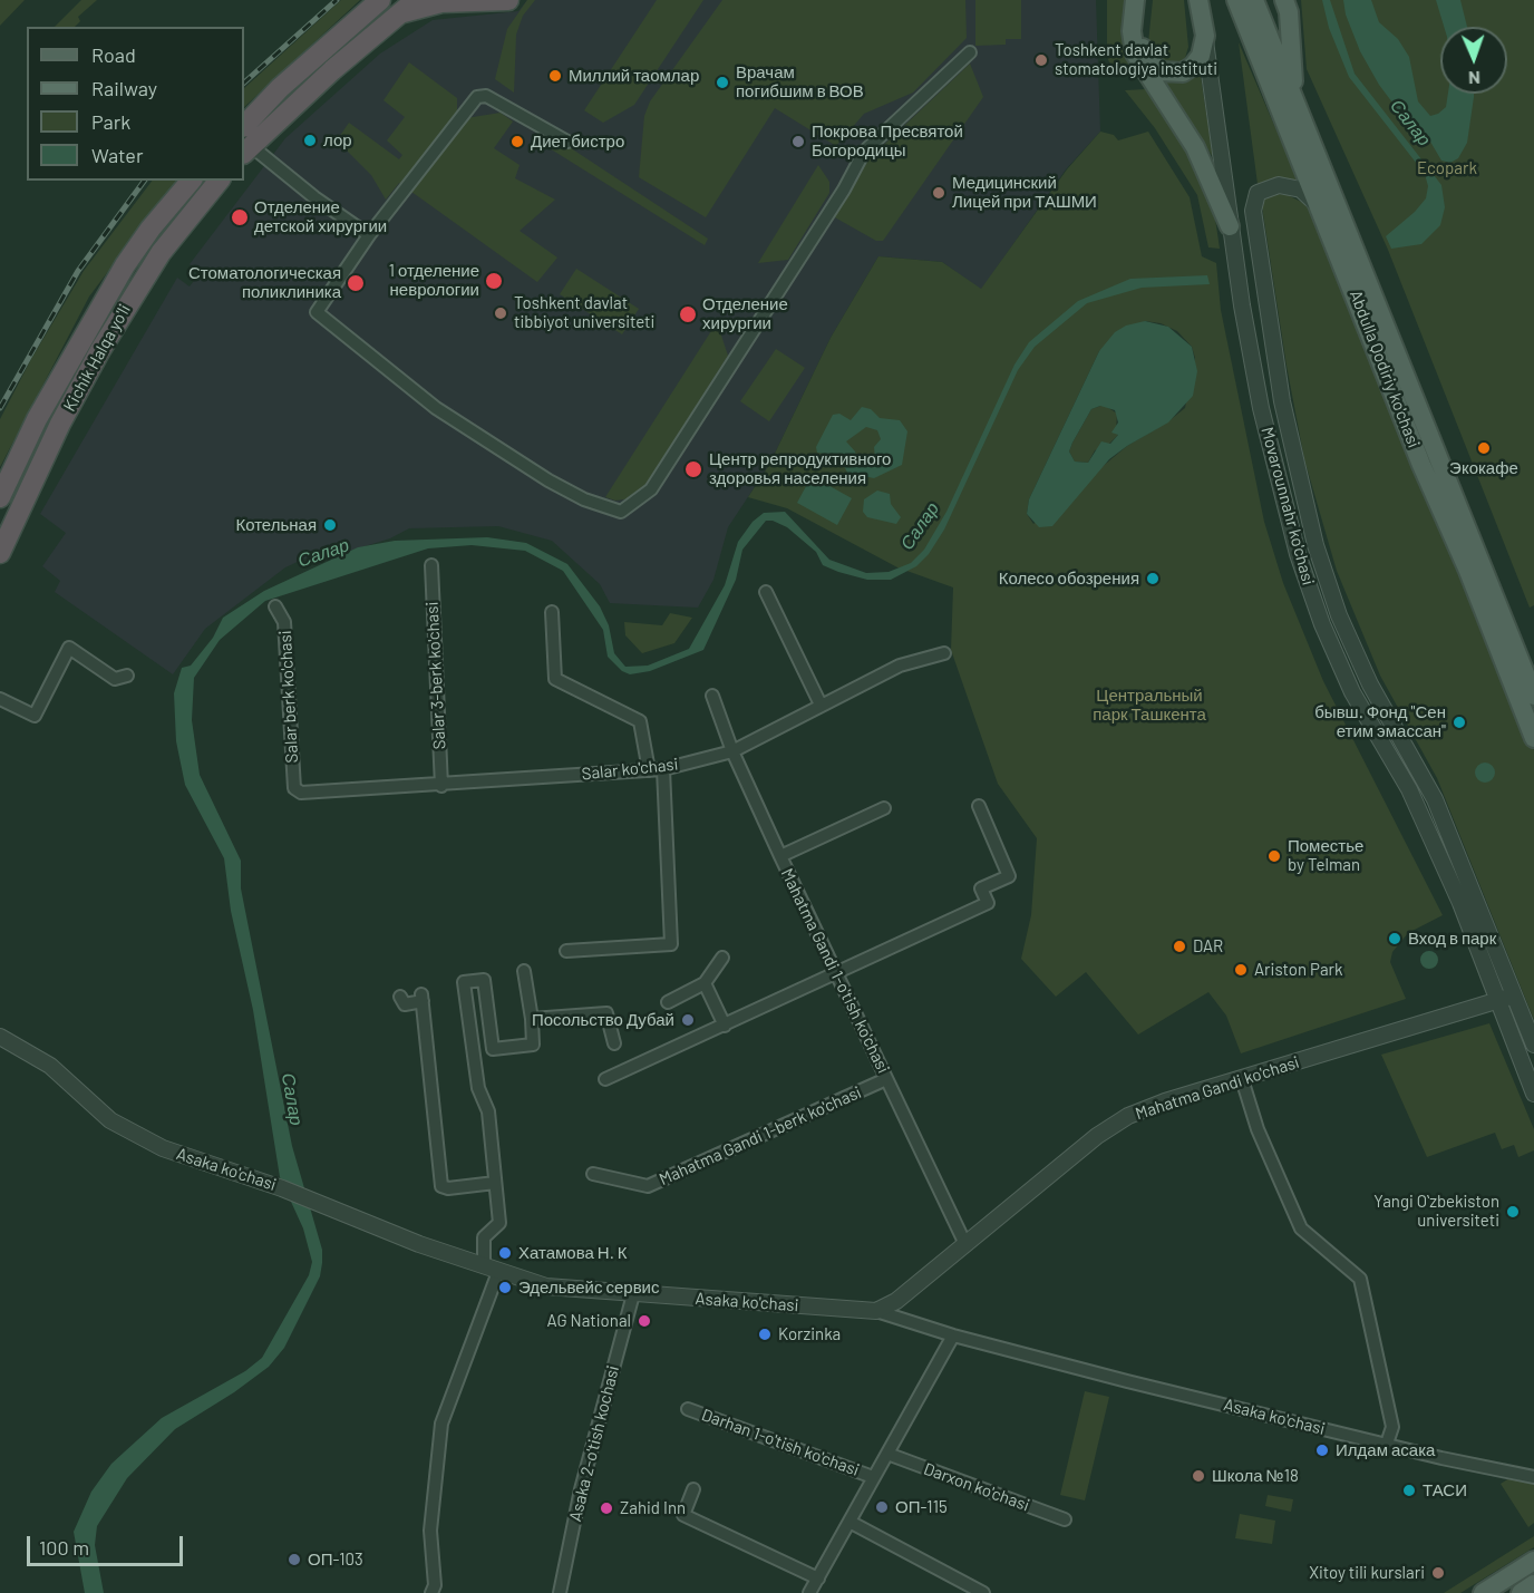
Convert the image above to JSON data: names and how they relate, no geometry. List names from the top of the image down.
{
  "streets": {
    "highway": ["Kichik Halqa yo'li"],
    "main road": ["Abdulla Qodiriy ko'chasi"],
    "street": [
      "Movarounnahr ko'chasi",
      "Salar 3-berk ko'chasi",
      "Salar berk ko'chasi",
      "Salar ko'chasi",
      "Mahatma Gandi 1-o'tish ko'chasi",
      "Mahatma Gandi ko'chasi",
      "Mahatma Gandi 1-berk ko'chasi",
      "Asaka ko'chasi",
      "Darhan 1-o'tish ko'chasi",
      "Asaka 2-o'tish kochasi",
      "Darxon ko'chasi"
    ]
  },
  "crossings": [
    ["Abdulla Qodiriy ko'chasi", "Movarounnahr ko'chasi"],
    ["Movarounnahr ko'chasi", "Mahatma Gandi ko'chasi"],
    ["Salar 3-berk ko'chasi", "Salar ko'chasi"],
    ["Salar berk ko'chasi", "Salar ko'chasi"],
    ["Salar ko'chasi", "Mahatma Gandi 1-o'tish ko'chasi"],
    ["Mahatma Gandi 1-o'tish ko'chasi", "Mahatma Gandi ko'chasi"],
    ["Mahatma Gandi 1-o'tish ko'chasi", "Mahatma Gandi 1-berk ko'chasi"],
    ["Mahatma Gandi ko'chasi", "Asaka ko'chasi"],
    ["Asaka ko'chasi", "Asaka 2-o'tish kochasi"]
  ],
  "water": ["Салар"],
  "parks": ["Ecopark", "Центральный парк Ташкента"],
  "places": [
    "Toshkent davlat stomatologiya instituti",
    "Миллий таомлар",
    "Врачам погибшим в ВОВ",
    "лор",
    "Диет бистро",
    "Покрова Пресвятой Богородицы",
    "Медицинский Лицей при ТАШМИ",
    "Отделение детской хирургии",
    "1 отделение неврологии",
    "Стоматологическая поликлиника",
    "Toshkent davlat tibbiyot universiteti",
    "Отделение хирургии",
    "Экокафе",
    "Центр репродуктивного здоровья населения",
    "Котельная",
    "Колесо обозрения",
    "бывш. Фонд \"Сен етим эмассан\"",
    "Поместье by Telman",
    "Вход в парк",
    "DAR",
    "Ariston Park",
    "Посольство Дубай",
    "Yangi Oʻzbekiston universiteti",
    "Хатамова Н. К",
    "Эдельвейс сервис",
    "AG National",
    "Korzinka",
    "Илдам асака",
    "Школа №18",
    "ТАСИ",
    "ОП-115",
    "Zahid Inn",
    "ОП-103",
    "Xitoy tili kurslari"
  ],
  "legend": [
    "Road",
    "Railway",
    "Park",
    "Water"
  ],
  "scale_bar": "100 m",
  "north": "bottom"
}
